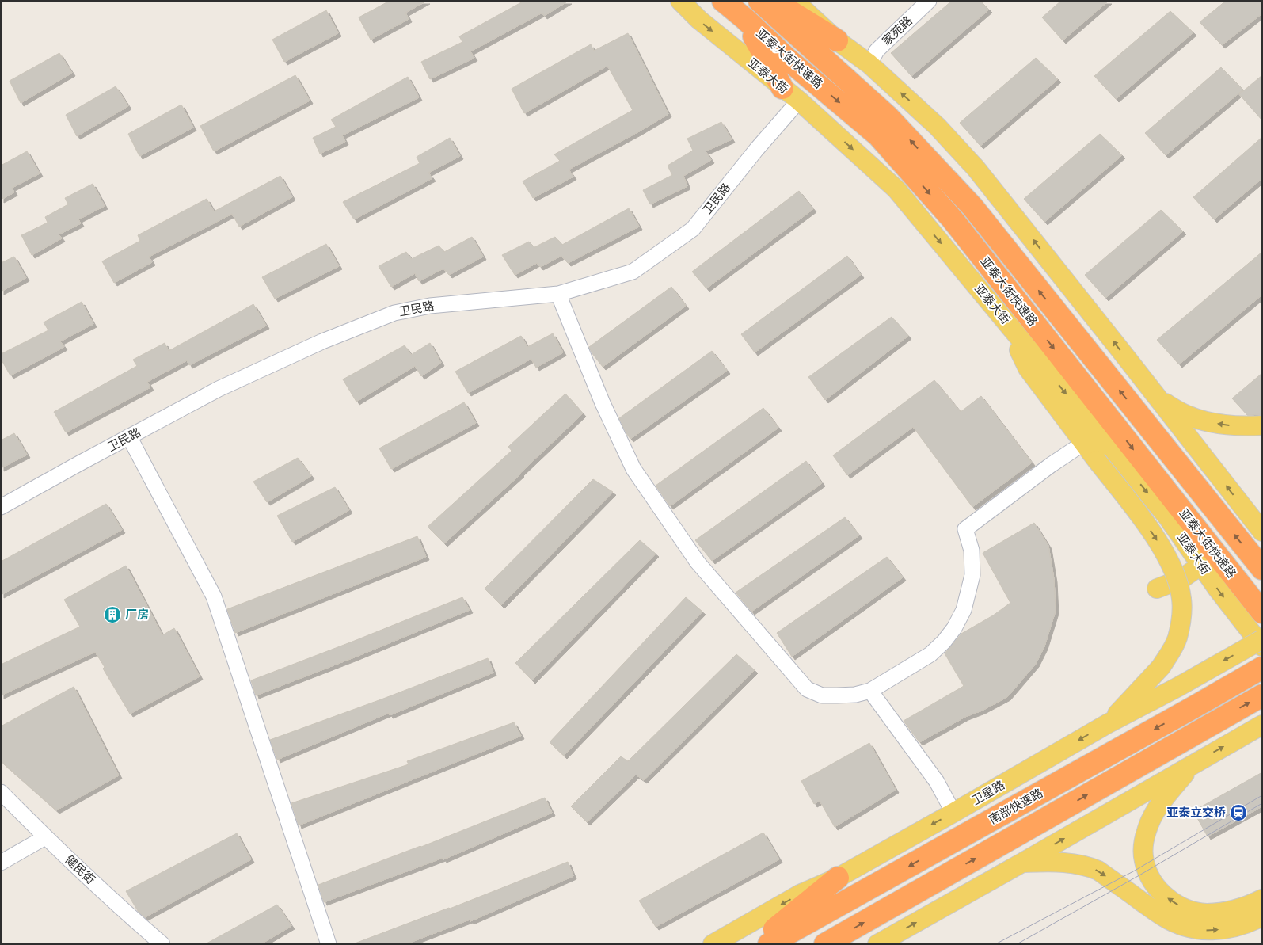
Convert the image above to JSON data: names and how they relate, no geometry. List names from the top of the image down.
{
  "streets": {
    "highway": ["亚泰大街快速路", "南部快速路"],
    "main road": ["亚泰大街", "卫星路"],
    "street": ["家苑路", "卫民路", "健民街"]
  },
  "crossings": [
    ["亚泰大街", "卫民路"]
  ],
  "places": {
    "building": ["厂房"],
    "station": ["亚泰立交桥"]
  }
}
